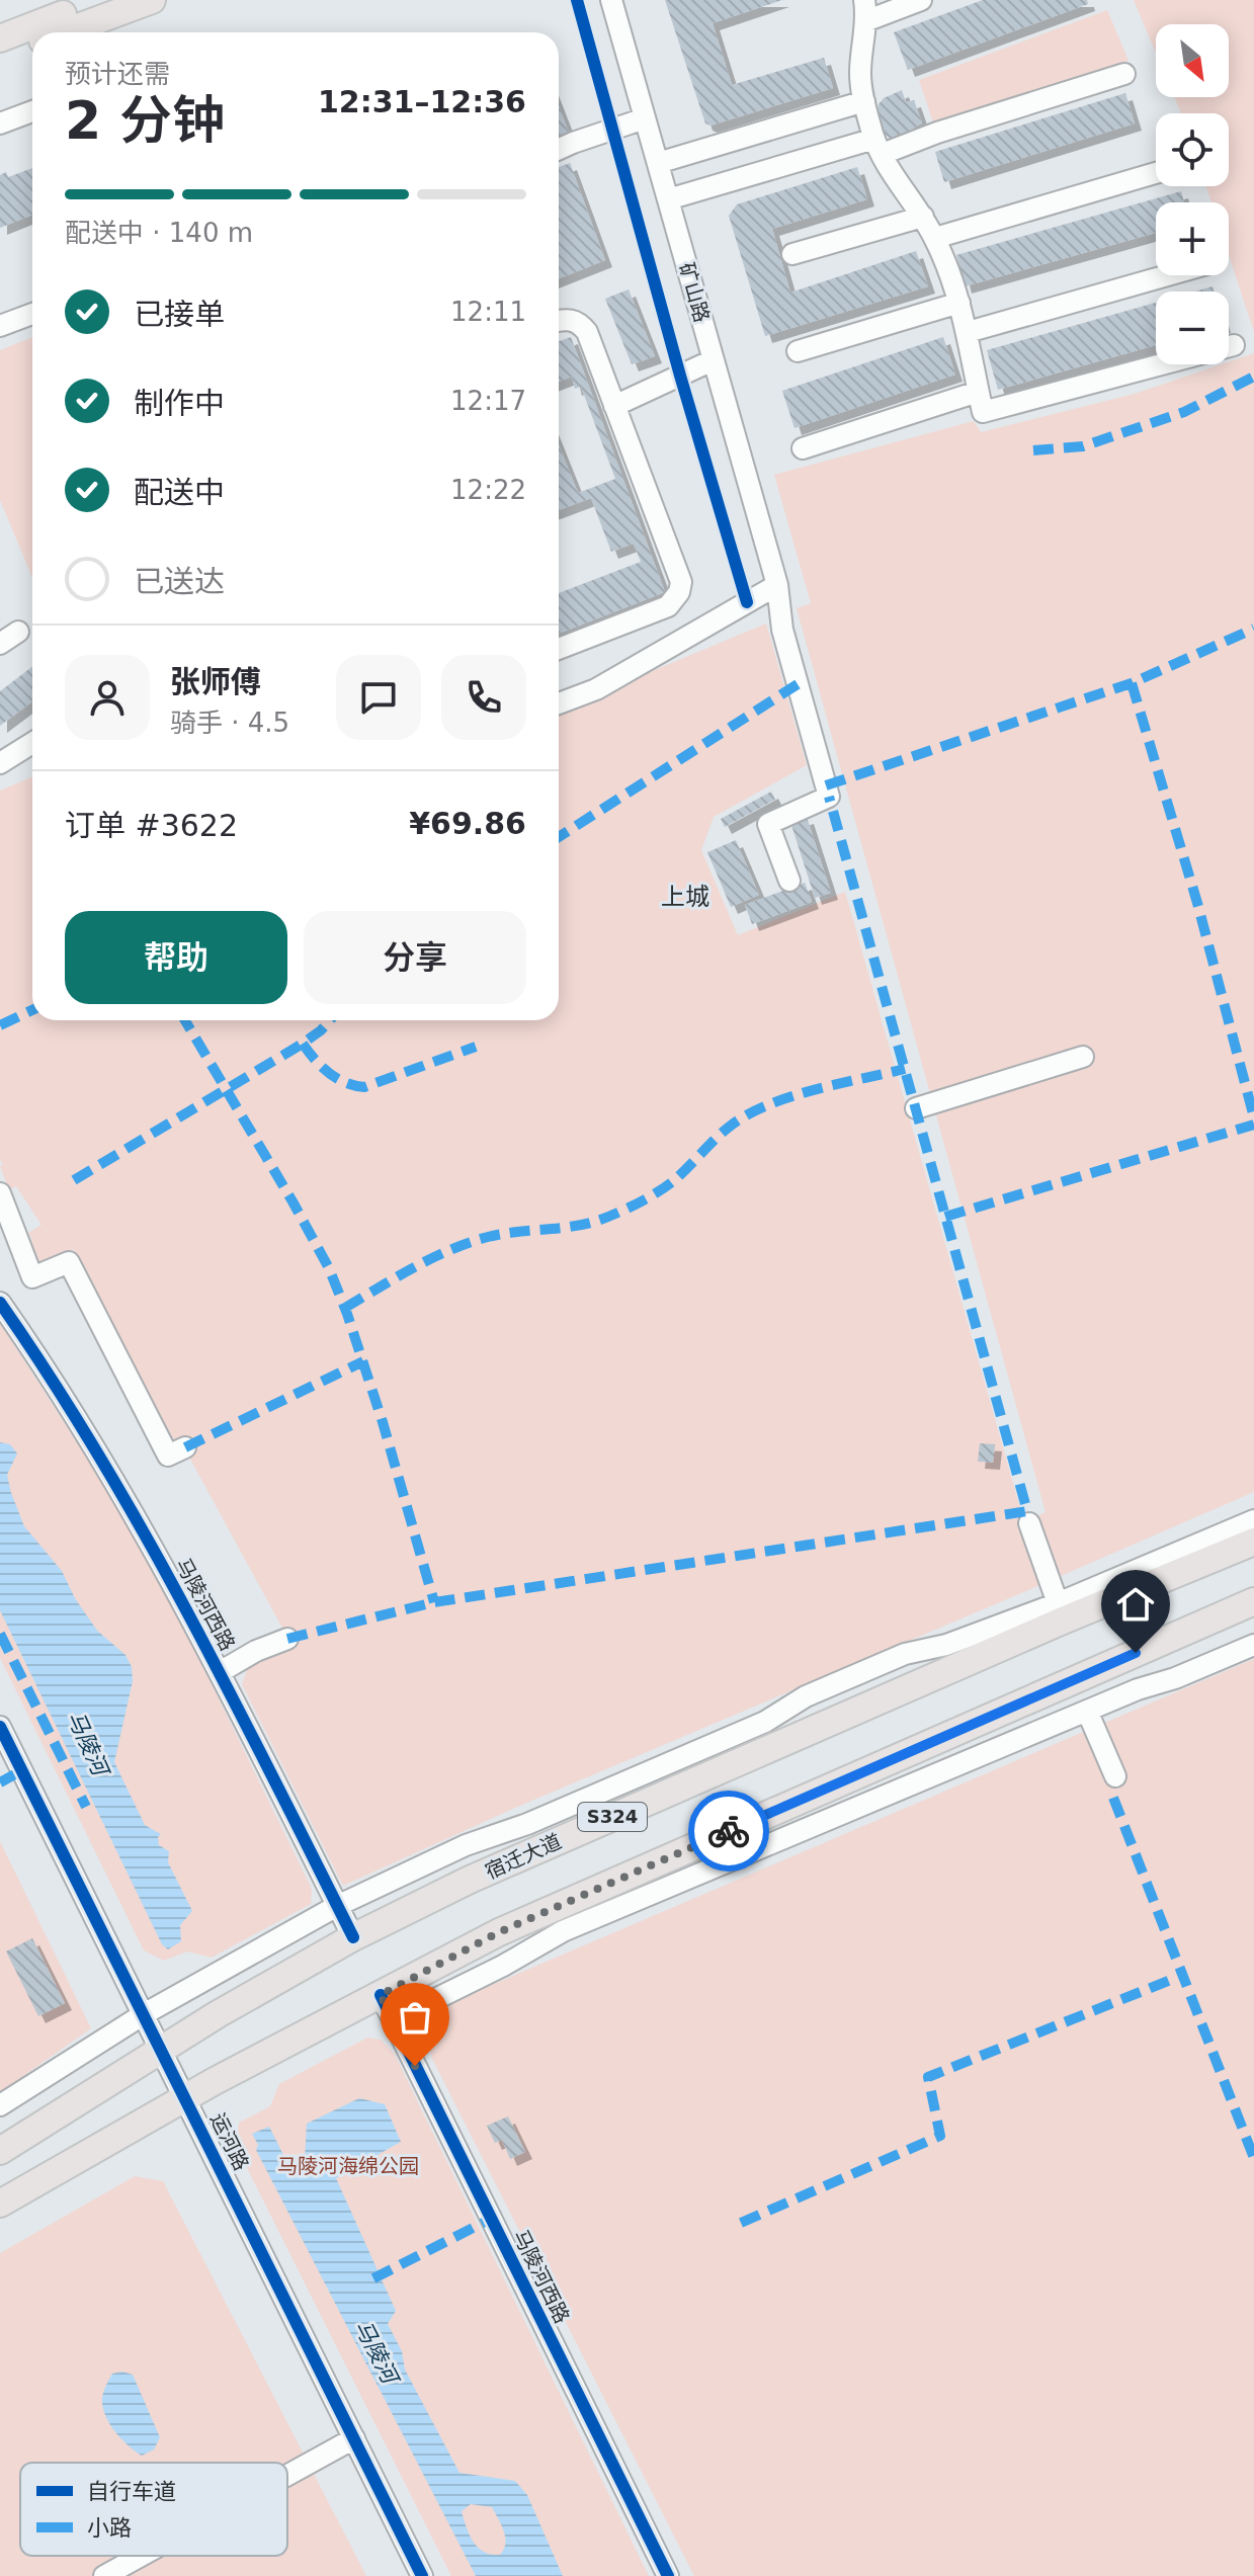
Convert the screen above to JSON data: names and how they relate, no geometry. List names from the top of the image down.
{
  "streets": {
    "main road": ["S324", "宿迁大道"],
    "street": ["矿山路", "马陵河西路", "运河路"]
  },
  "crossings": [
    ["马陵河西路", "宿迁大道"],
    ["宿迁大道", "运河路"]
  ],
  "districts": ["上城"],
  "water": ["马陵河"],
  "parks": ["马陵河海绵公园"],
  "legend": ["自行车道", "小路"],
  "north": "bottom right",
  "page": {
    "map_buttons": ["+", "−"],
    "heading": ["2 分钟", "预计还需", "12:31–12:36"],
    "panel": [
      "张师傅",
      "骑手 · 4.5",
      "订单 #3622",
      "¥69.86"
    ],
    "bar": "配送中 · 140 m",
    "list": [
      ["已接单", "12:11"],
      ["制作中", "12:17"],
      ["配送中", "12:22"],
      "已送达"
    ],
    "buttons": ["帮助", "分享"]
  }
}
